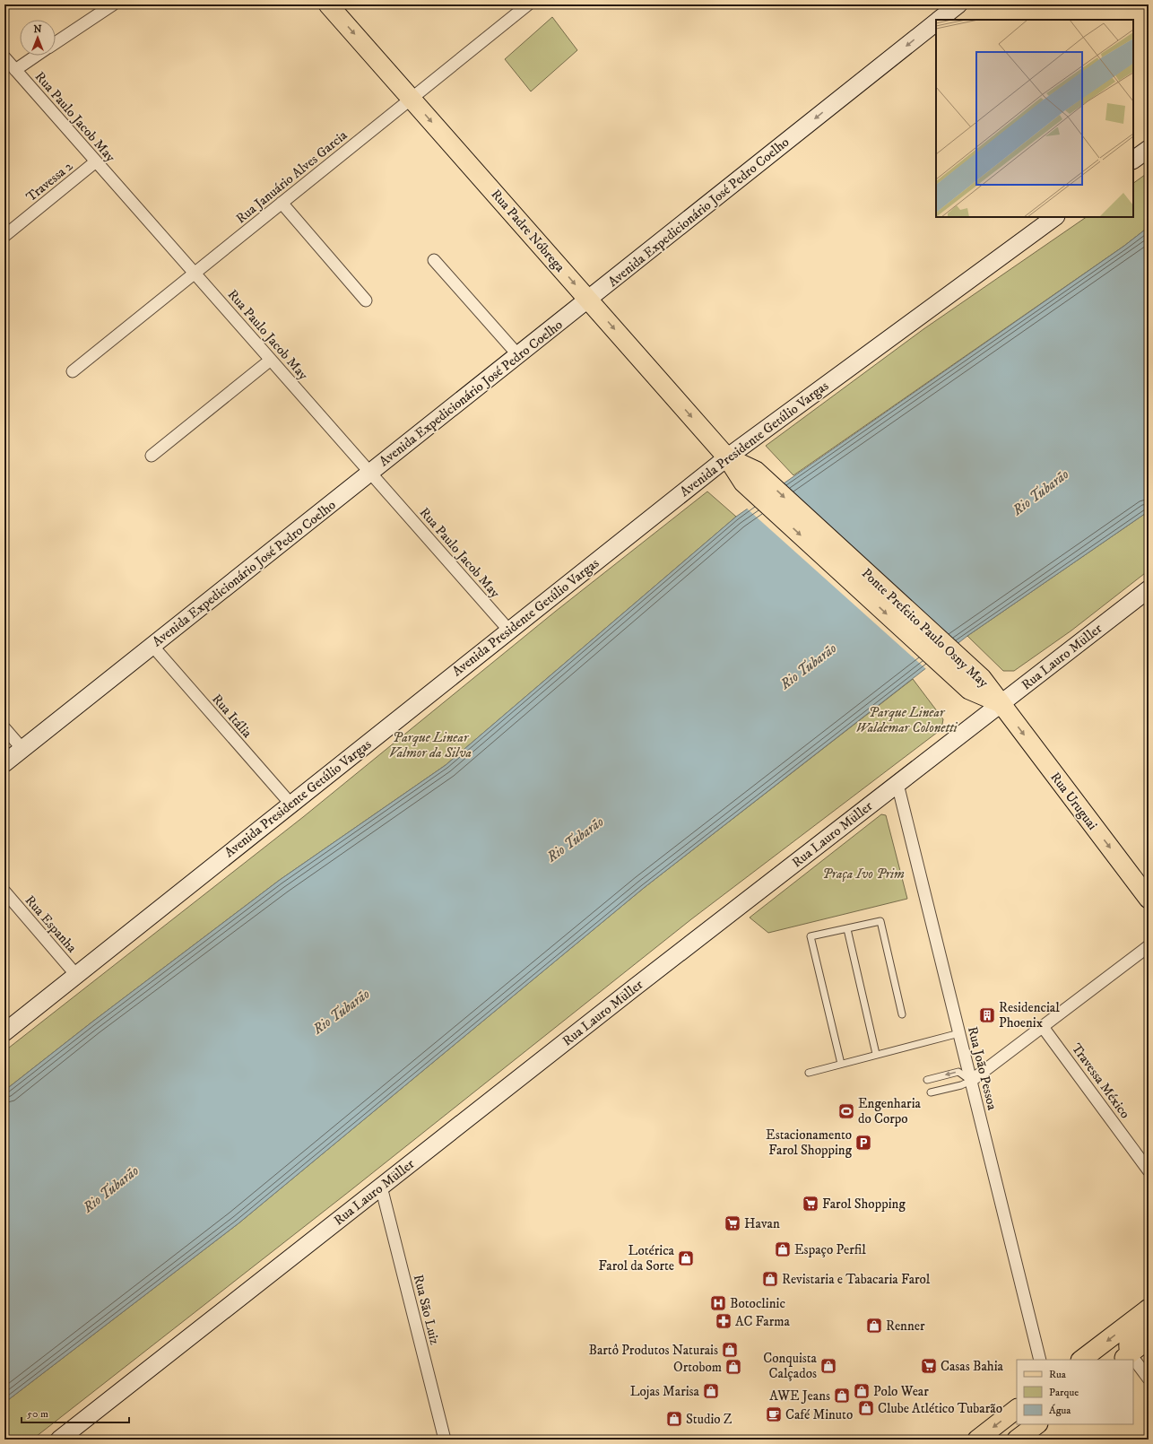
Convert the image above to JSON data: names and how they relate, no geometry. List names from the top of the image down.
{
  "streets": {
    "main road": [
      "Avenida Expedicionário José Pedro Coelho",
      "Rua Padre Nóbrega",
      "Avenida Presidente Getúlio Vargas",
      "Ponte Prefeito Paulo Osny May",
      "Rua Lauro Müller",
      "Rua Uruguai"
    ],
    "street": [
      "Rua Paulo Jacob May",
      "Rua Januário Alves Garcia",
      "Travessa 2",
      "Rua Itália",
      "Rua Espanha",
      "Rua João Pessoa",
      "Travessa México",
      "Rua São Luiz"
    ]
  },
  "crossings": [
    ["Rua Paulo Jacob May", "Rua Januário Alves Garcia"],
    ["Rua Paulo Jacob May", "Travessa 2"],
    ["Rua Paulo Jacob May", "Avenida Expedicionário José Pedro Coelho"],
    ["Rua Paulo Jacob May", "Avenida Presidente Getúlio Vargas"],
    ["Rua Januário Alves Garcia", "Rua Padre Nóbrega"],
    ["Avenida Expedicionário José Pedro Coelho", "Rua Padre Nóbrega"],
    ["Avenida Expedicionário José Pedro Coelho", "Rua Itália"],
    ["Rua Padre Nóbrega", "Avenida Presidente Getúlio Vargas"],
    ["Rua Padre Nóbrega", "Ponte Prefeito Paulo Osny May"],
    ["Avenida Presidente Getúlio Vargas", "Ponte Prefeito Paulo Osny May"],
    ["Avenida Presidente Getúlio Vargas", "Rua Itália"],
    ["Avenida Presidente Getúlio Vargas", "Rua Espanha"],
    ["Ponte Prefeito Paulo Osny May", "Rua Lauro Müller"],
    ["Ponte Prefeito Paulo Osny May", "Rua Uruguai"],
    ["Rua Lauro Müller", "Rua Uruguai"],
    ["Rua Lauro Müller", "Rua João Pessoa"],
    ["Rua Lauro Müller", "Rua São Luiz"]
  ],
  "one_way": [
    "Avenida Expedicionário José Pedro Coelho",
    "Rua Padre Nóbrega",
    "Ponte Prefeito Paulo Osny May",
    "Rua Uruguai"
  ],
  "water": ["Rio Tubarão"],
  "parks": ["Parque Linear Waldemar Colonetti", "Parque Linear Valmor da Silva", "Praça Ivo Prim"],
  "places": {
    "building": ["Residencial Phoenix"],
    "sports": ["Engenharia do Corpo"],
    "parking": ["Estacionamento Farol Shopping"],
    "supermarket": ["Farol Shopping", "Havan", "Casas Bahia"],
    "shop": [
      "Espaço Perfil",
      "Lotérica Farol da Sorte",
      "Revistaria e Tabacaria Farol",
      "Renner",
      "Bartô Produtos Naturais",
      "Conquista Calçados",
      "Ortobom",
      "Lojas Marisa",
      "Polo Wear",
      "AWE Jeans",
      "Clube Atlético Tubarão",
      "Studio Z"
    ],
    "hospital": ["Botoclinic"],
    "pharmacy": ["AC Farma"],
    "cafe": ["Café Minuto"]
  },
  "legend": ["Rua", "Parque", "Água"],
  "scale_bar": "50 m",
  "north": "top"
}
